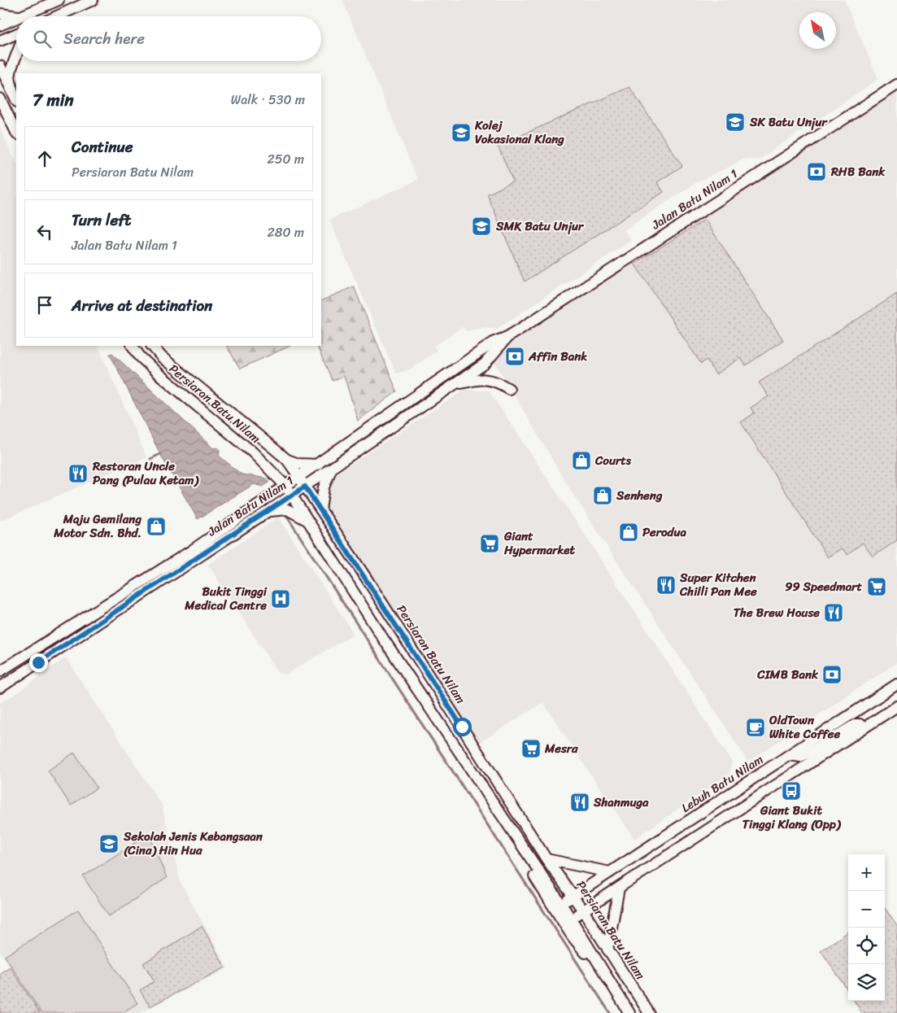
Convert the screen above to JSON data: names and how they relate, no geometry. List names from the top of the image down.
{
  "streets": {
    "main road": ["Jalan Batu Nilam 1", "Persiaran Batu Nilam", "Lebuh Batu Nilam"]
  },
  "crossings": [
    ["Jalan Batu Nilam 1", "Persiaran Batu Nilam"],
    ["Persiaran Batu Nilam", "Lebuh Batu Nilam"]
  ],
  "places": {
    "school or university": [
      "SK Batu Unjur",
      "Kolej Vokasional Klang",
      "SMK Batu Unjur",
      "Sekolah Jenis Kebangsaan (Cina) Hin Hua"
    ],
    "bank": ["RHB Bank", "Affin Bank", "CIMB Bank"],
    "shop": [
      "Courts",
      "Senheng",
      "Maju Gemilang Motor Sdn. Bhd.",
      "Perodua"
    ],
    "restaurant": [
      "Restoran Uncle Pang (Pulau Ketam)",
      "Super Kitchen Chilli Pan Mee",
      "The Brew House",
      "Shanmuga"
    ],
    "supermarket": ["Giant Hypermarket", "99 Speedmart", "Mesra"],
    "hospital": ["Bukit Tinggi Medical Centre"],
    "cafe": ["OldTown White Coffee"],
    "bus stop": ["Giant Bukit Tinggi Klang (Opp)"]
  },
  "north": "top left",
  "page": {
    "search": "Search here",
    "heading": ["7 min", "Walk · 530 m"],
    "list": [
      ["Continue", "Persiaran Batu Nilam", "250 m"],
      ["Turn left", "Jalan Batu Nilam 1", "280 m"],
      "Arrive at destination"
    ],
    "map_buttons": ["+", "−"]
  }
}
